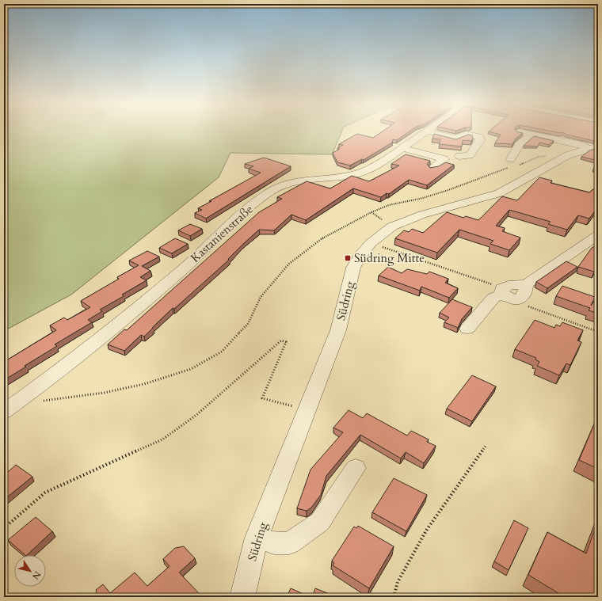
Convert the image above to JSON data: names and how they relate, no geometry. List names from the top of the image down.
{
  "streets": {
    "street": ["Kastanienstraße", "Südring"]
  },
  "places": {
    "transit": ["Südring Mitte"]
  },
  "north": "bottom right"
}
